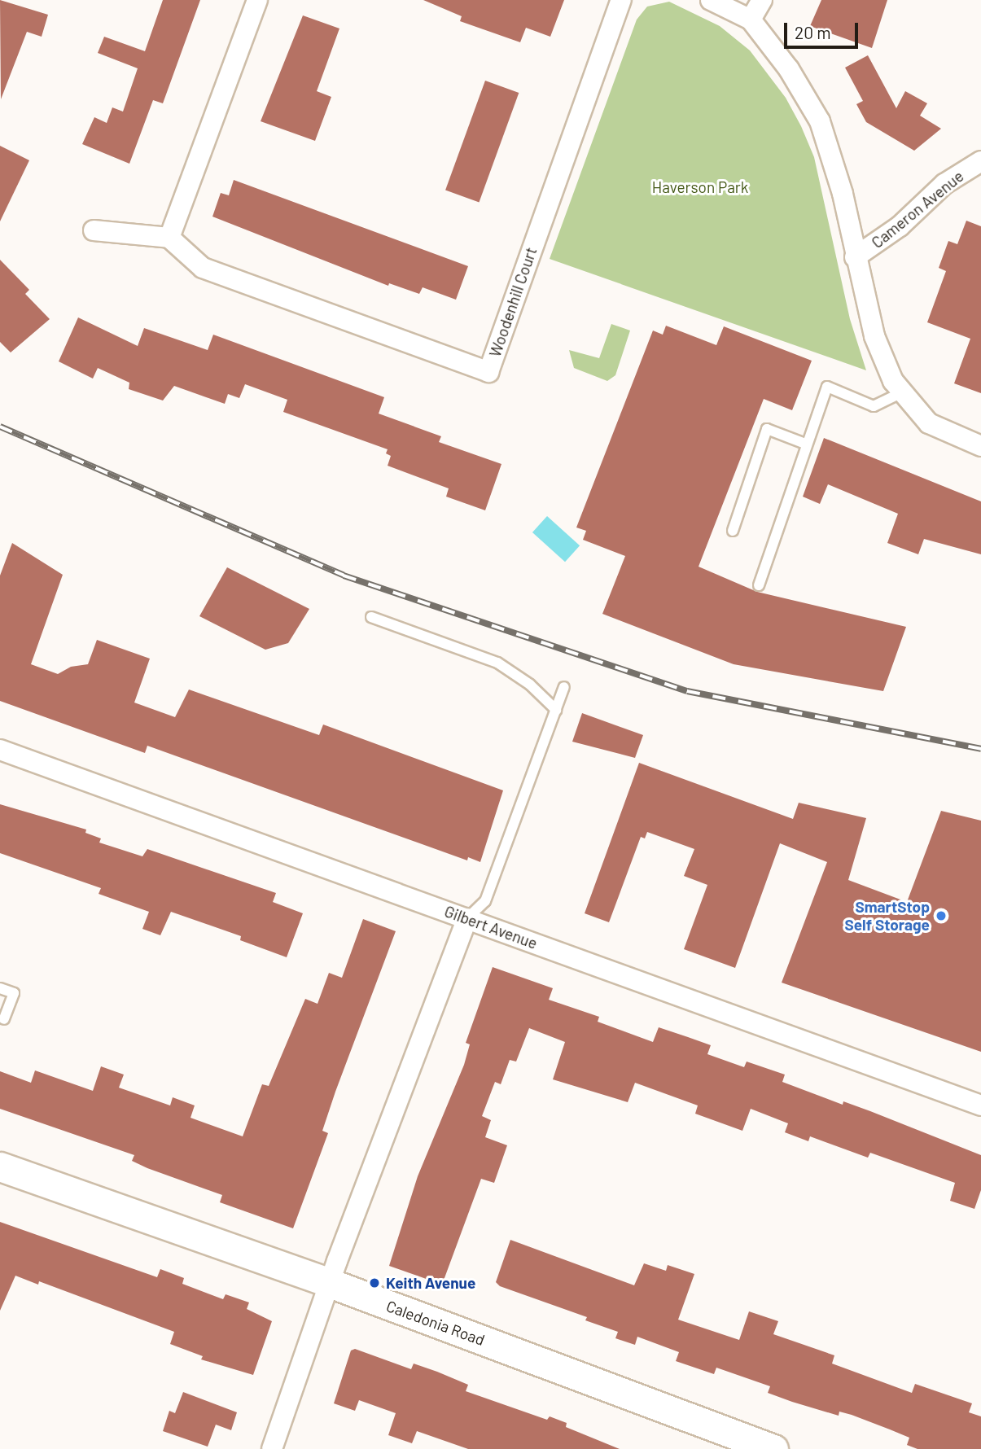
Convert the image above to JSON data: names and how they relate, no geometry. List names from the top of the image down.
{
  "streets": {
    "street": [
      "Cameron Avenue",
      "Woodenhill Court",
      "Gilbert Avenue",
      "Caledonia Road"
    ]
  },
  "parks": ["Haverson Park"],
  "places": ["SmartStop Self Storage", "Keith Avenue"],
  "scale_bar": "20 m"
}
